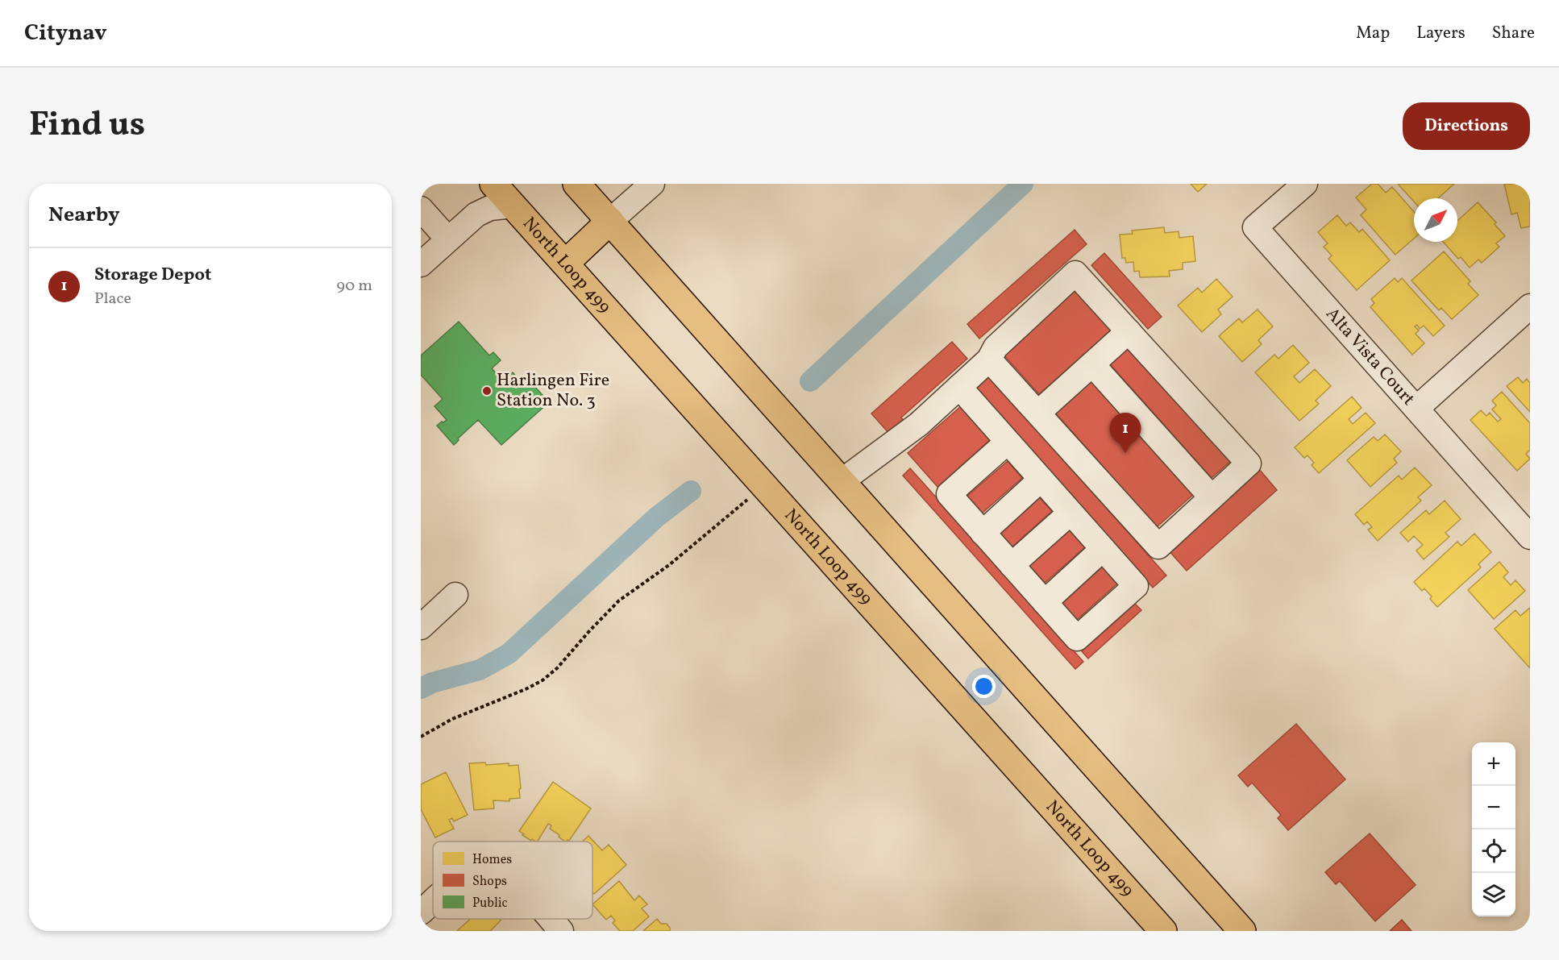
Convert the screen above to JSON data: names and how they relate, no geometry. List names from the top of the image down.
{
  "streets": {
    "main road": ["North Loop 499"],
    "street": ["Alta Vista Court"]
  },
  "places": ["Harlingen Fire Station No. 3"],
  "legend": ["Homes", "Shops", "Public"],
  "north": "top right",
  "page": {
    "header": "Citynav",
    "nav": ["Map", "Layers", "Share"],
    "title": "Find us",
    "buttons": "Directions",
    "heading": "Nearby",
    "list": [
      {
        "mark": "1",
        "name": "Storage Depot",
        "note": "Place",
        "value": "90 m"
      }
    ],
    "pins": "1",
    "map_buttons": ["+", "−"]
  }
}
